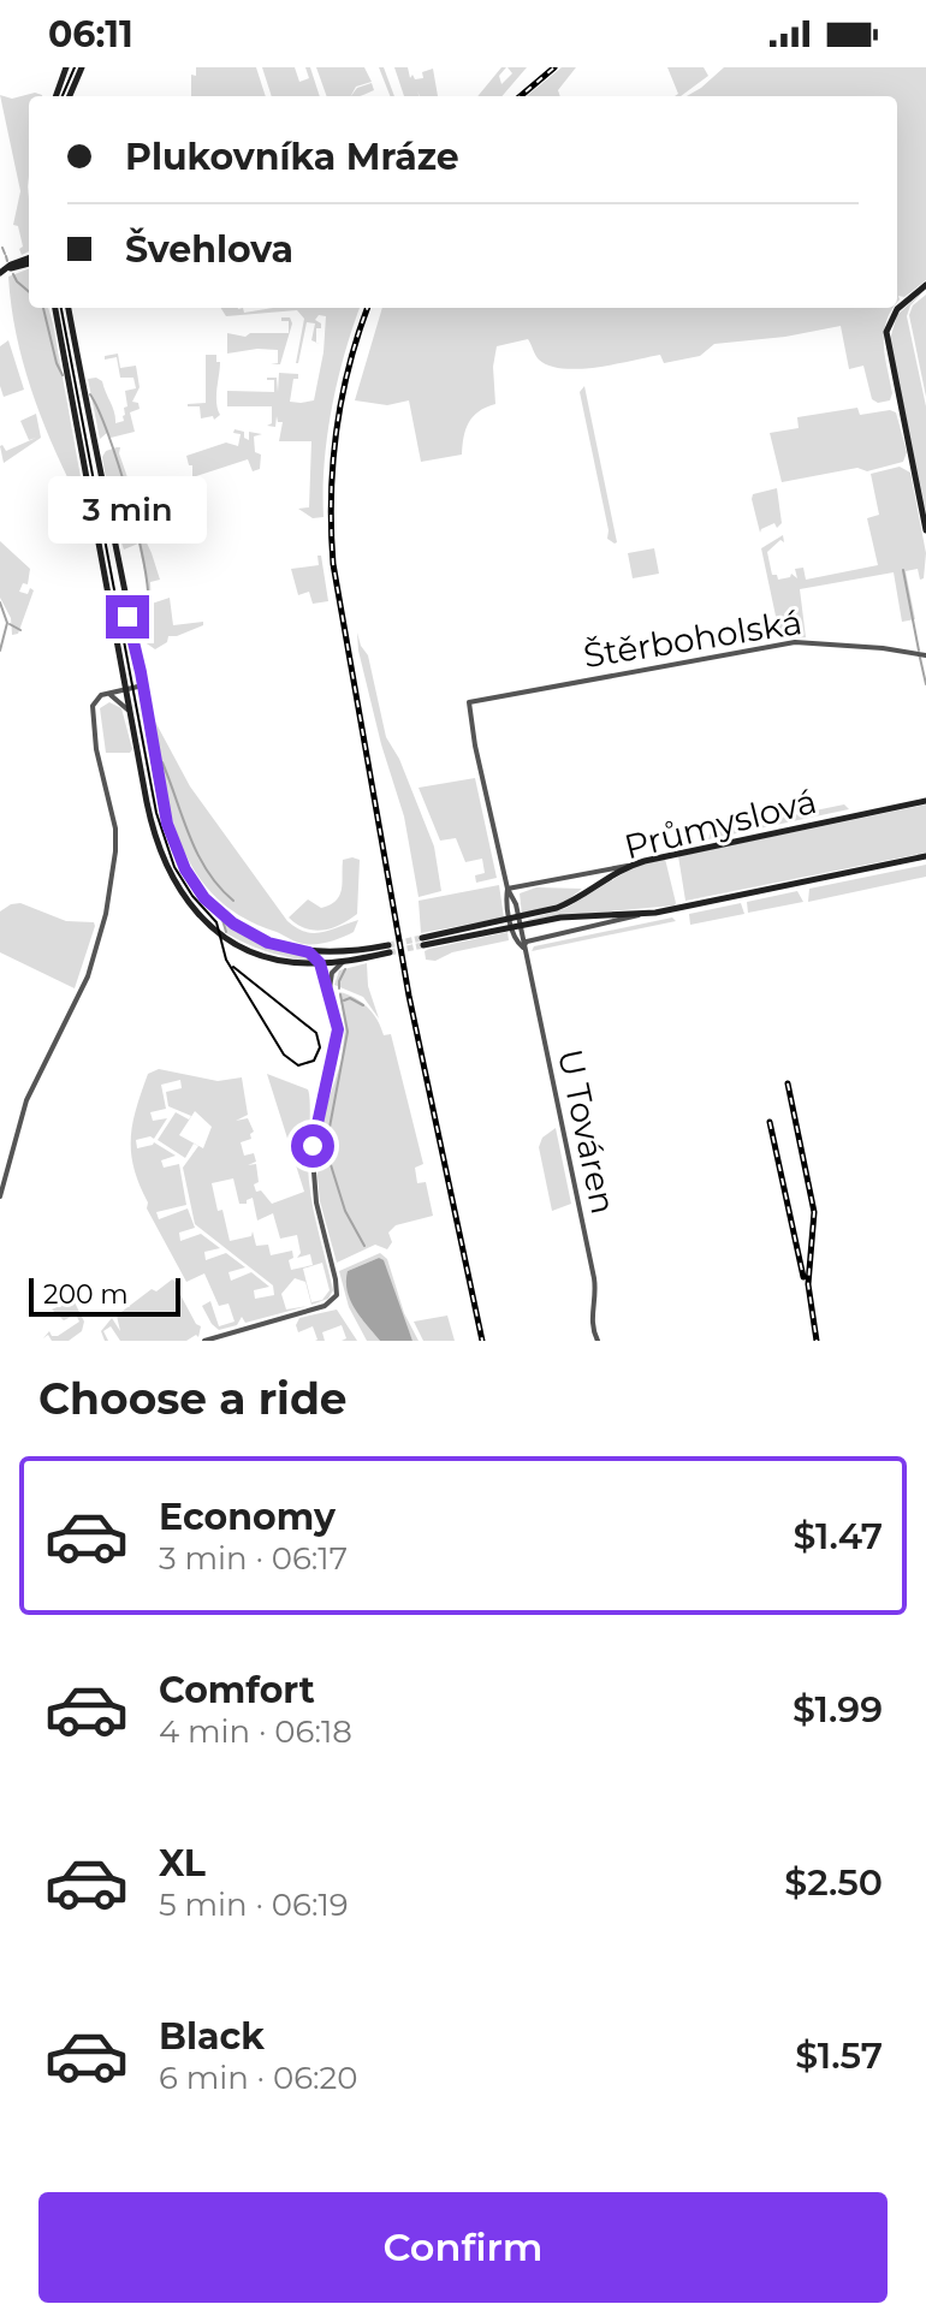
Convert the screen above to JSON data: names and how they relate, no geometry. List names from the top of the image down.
{
  "streets": {
    "main road": ["Průmyslová"],
    "street": ["Štěrboholská", "U Továren"]
  },
  "crossings": [
    ["Štěrboholská", "U Továren"]
  ],
  "scale_bar": "200 m",
  "page": {
    "status": "06:11",
    "banner": ["Plukovníka Mráze", "Švehlova"],
    "bubble": "3 min",
    "scale": "200 m",
    "heading": "Choose a ride",
    "list": [
      {
        "name": "Economy",
        "note": "3 min · 06:17",
        "value": "$1.47"
      },
      {
        "name": "Comfort",
        "note": "4 min · 06:18",
        "value": "$1.99"
      },
      {
        "name": "XL",
        "note": "5 min · 06:19",
        "value": "$2.50"
      },
      {
        "name": "Black",
        "note": "6 min · 06:20",
        "value": "$1.57"
      }
    ],
    "buttons": "Confirm"
  }
}
